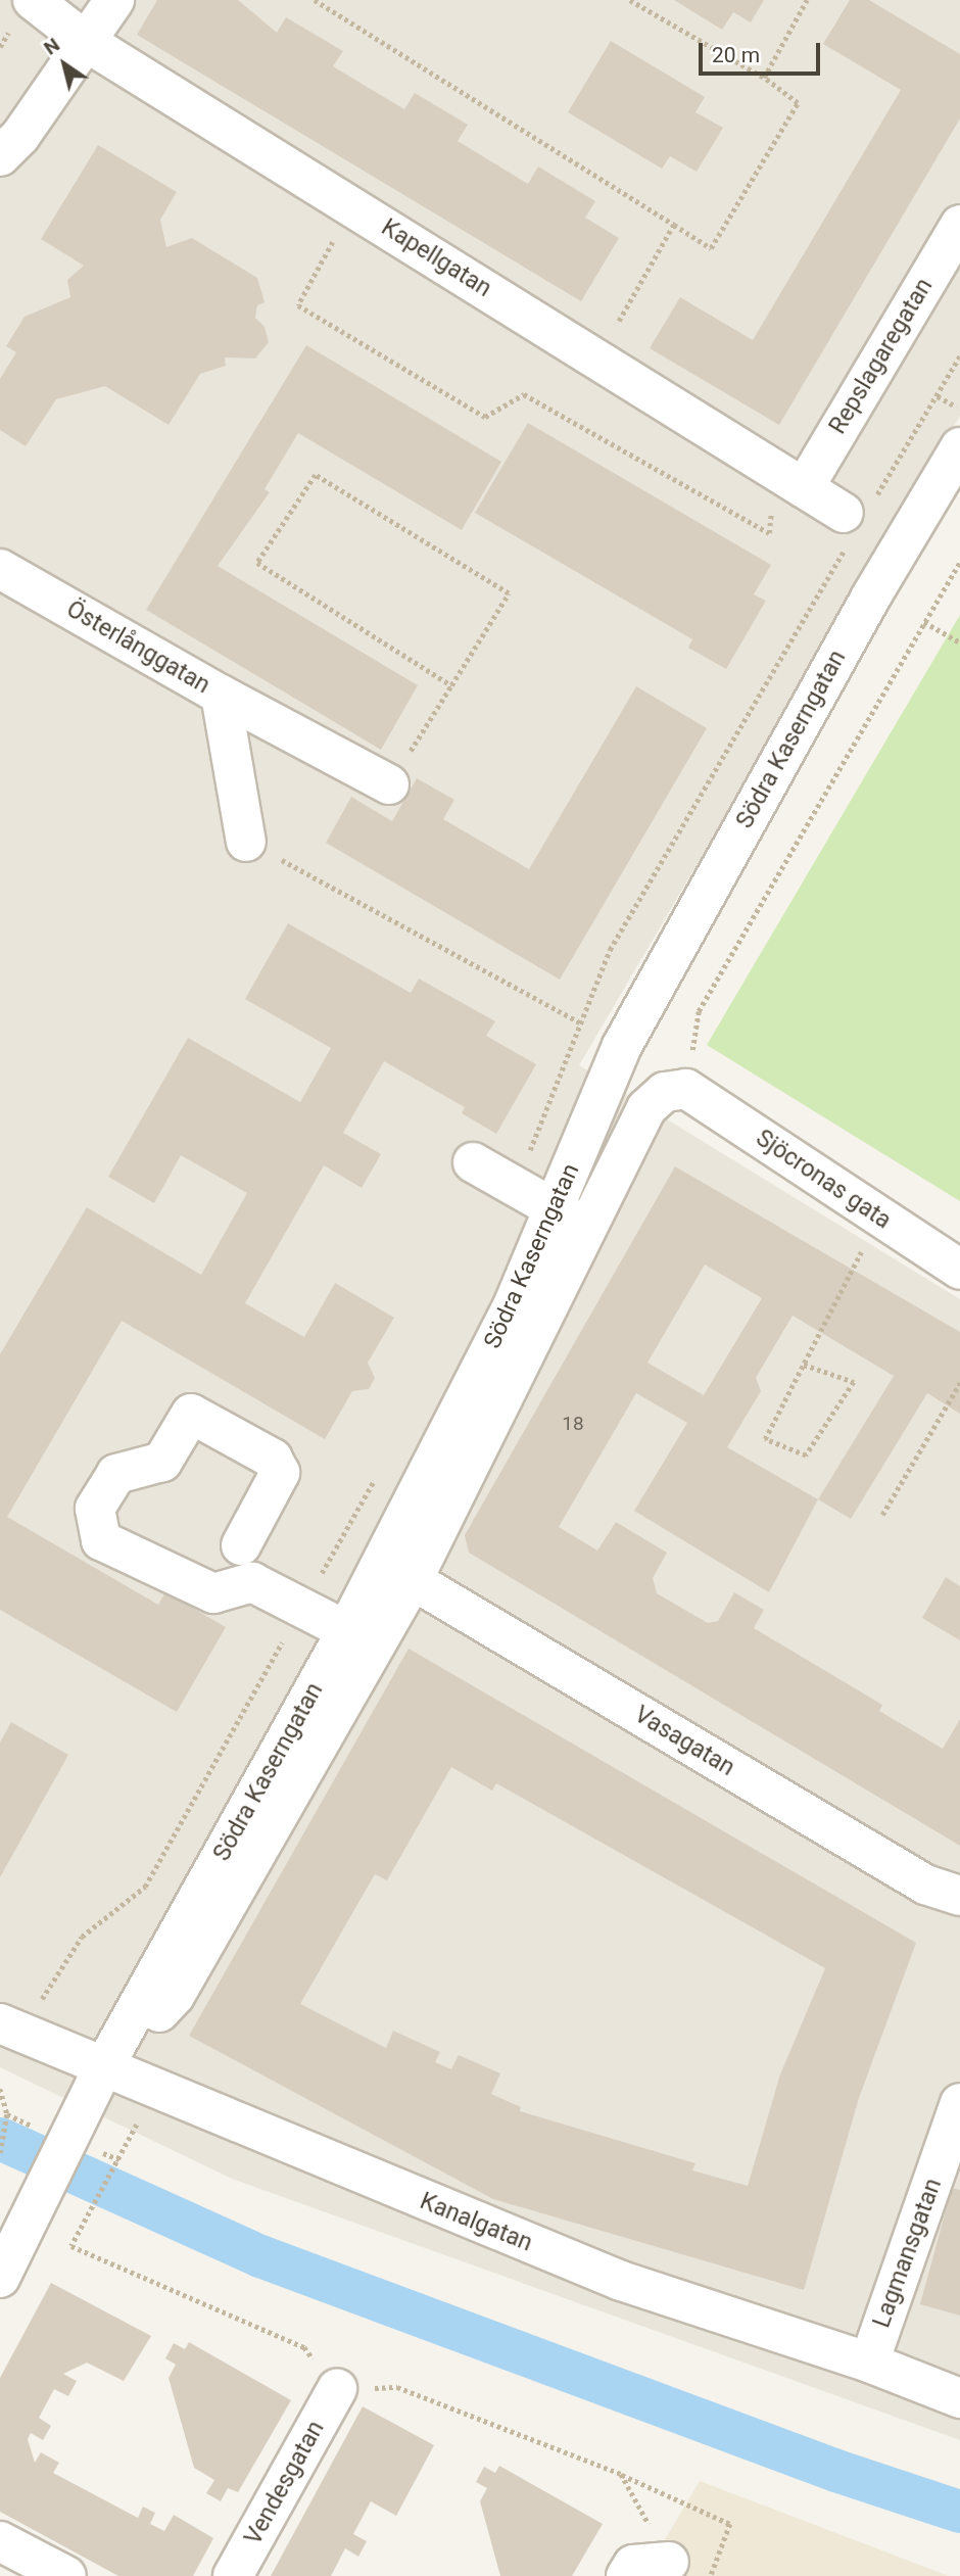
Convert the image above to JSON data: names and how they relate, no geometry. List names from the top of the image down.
{
  "streets": {
    "street": [
      "Kapellgatan",
      "Repslagaregatan",
      "Österlånggatan",
      "Södra Kaserngatan",
      "Sjöcronas gata",
      "Vasagatan",
      "Kanalgatan",
      "Lagmansgatan",
      "Vendesgatan"
    ]
  },
  "crossings": [
    ["Kapellgatan", "Repslagaregatan"],
    ["Södra Kaserngatan", "Sjöcronas gata"],
    ["Södra Kaserngatan", "Vasagatan"],
    ["Södra Kaserngatan", "Kanalgatan"],
    ["Kanalgatan", "Lagmansgatan"]
  ],
  "house_numbers": ["18"],
  "scale_bar": "20 m",
  "north": "top left"
}
